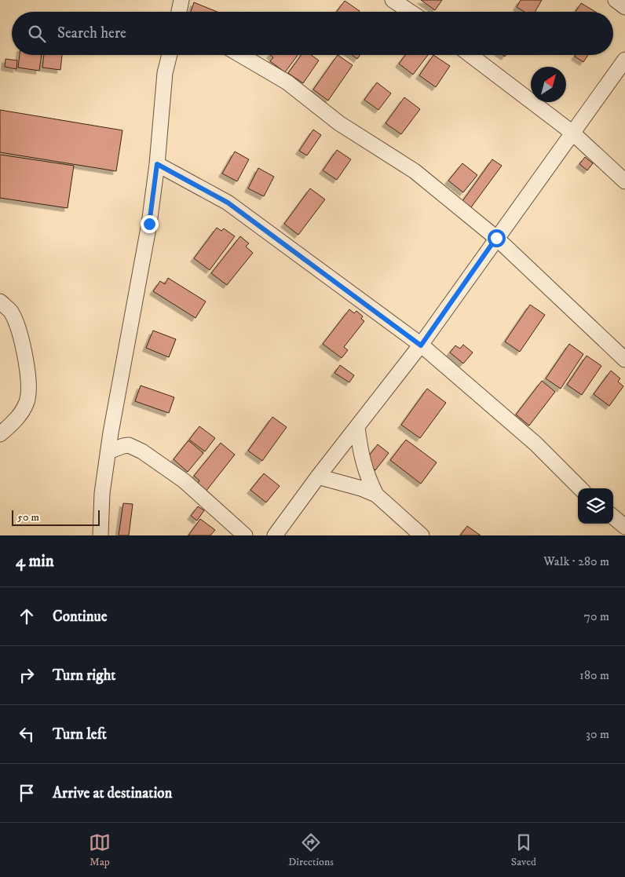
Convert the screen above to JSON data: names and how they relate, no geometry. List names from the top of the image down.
{
  "scale_bar": "50 m",
  "north": "top right",
  "page": {
    "search": "Search here",
    "scale": "50 m",
    "heading": ["4 min", "Walk · 280 m"],
    "list": [
      ["Continue", "70 m"],
      ["Turn right", "180 m"],
      ["Turn left", "30 m"],
      "Arrive at destination"
    ],
    "nav": ["Map", "Directions", "Saved"]
  }
}
